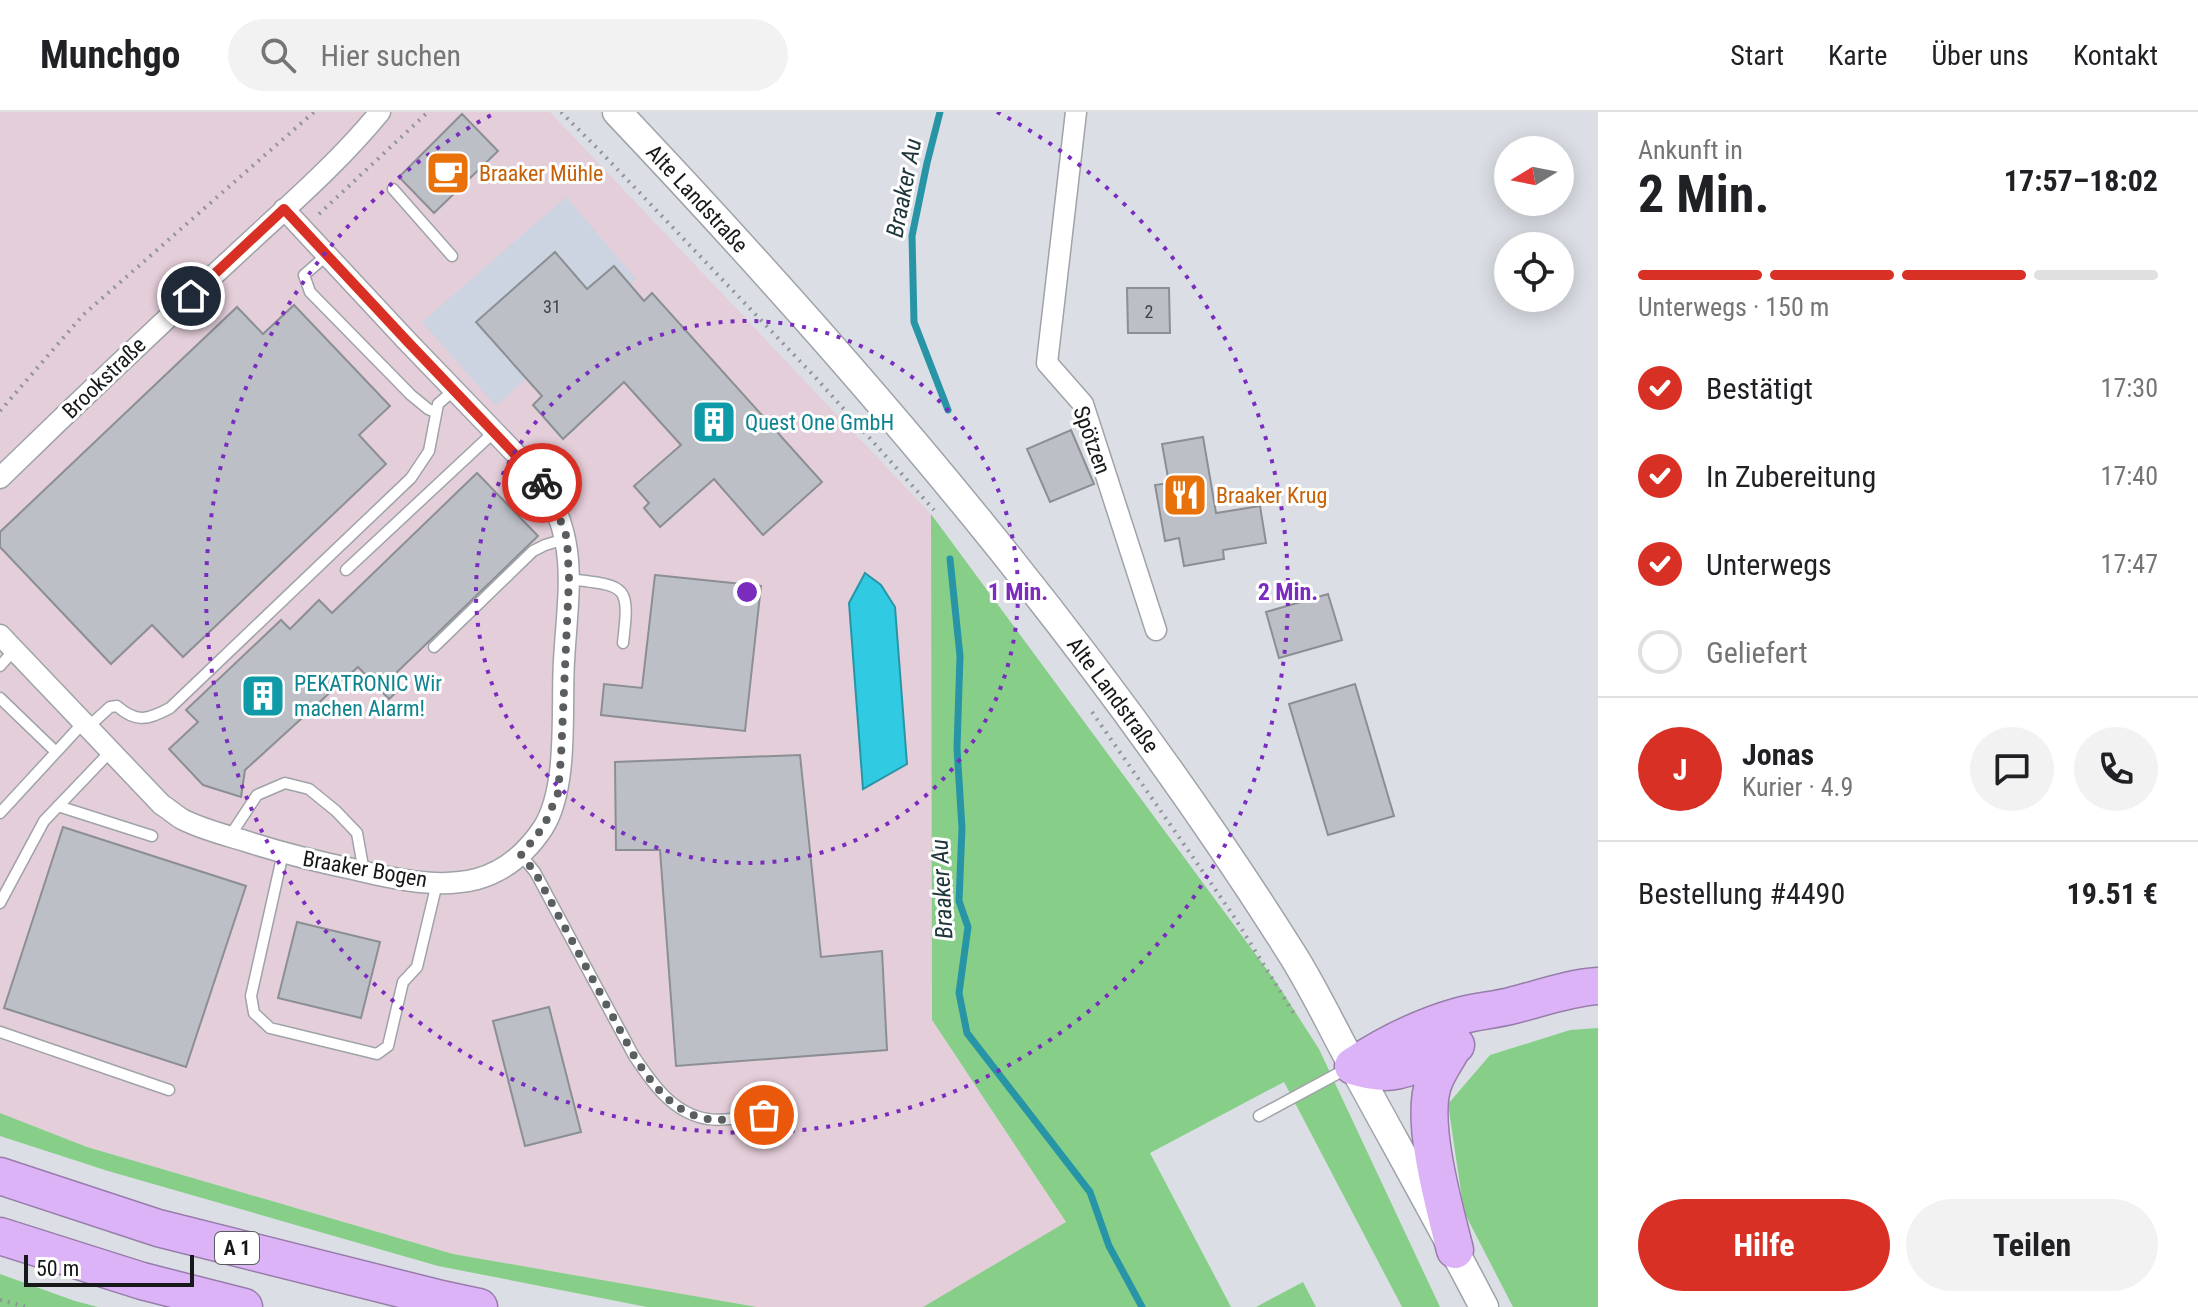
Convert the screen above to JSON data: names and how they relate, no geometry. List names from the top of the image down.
{
  "streets": {
    "highway": ["A 1"],
    "main road": ["Alte Landstraße"],
    "street": ["Brookstraße", "Spötzen", "Braaker Bogen"]
  },
  "crossings": [
    ["Brookstraße", "Braaker Bogen"]
  ],
  "water": ["Braaker Au"],
  "places": {
    "cafe": ["Braaker Mühle"],
    "building": ["Quest One GmbH", "PEKATRONIC Wir machen Alarm!"],
    "restaurant": ["Braaker Krug"]
  },
  "house_numbers": ["31", "2"],
  "scale_bar": "50 m",
  "north": "left",
  "page": {
    "header": "Munchgo",
    "search": "Hier suchen",
    "nav": [
      "Start",
      "Karte",
      "Über uns",
      "Kontakt"
    ],
    "heading": ["2 Min.", "Ankunft in", "17:57–18:02"],
    "panel": [
      "Jonas",
      "Kurier · 4.9",
      "Bestellung #4490",
      "19.51 €"
    ],
    "bar": "Unterwegs · 150 m",
    "list": [
      ["Bestätigt", "17:30"],
      ["In Zubereitung", "17:40"],
      ["Unterwegs", "17:47"],
      "Geliefert"
    ],
    "round": "J",
    "buttons": ["Hilfe", "Teilen"],
    "scale": "50 m"
  },
  "rings": ["1 Min.", "2 Min."]
}
